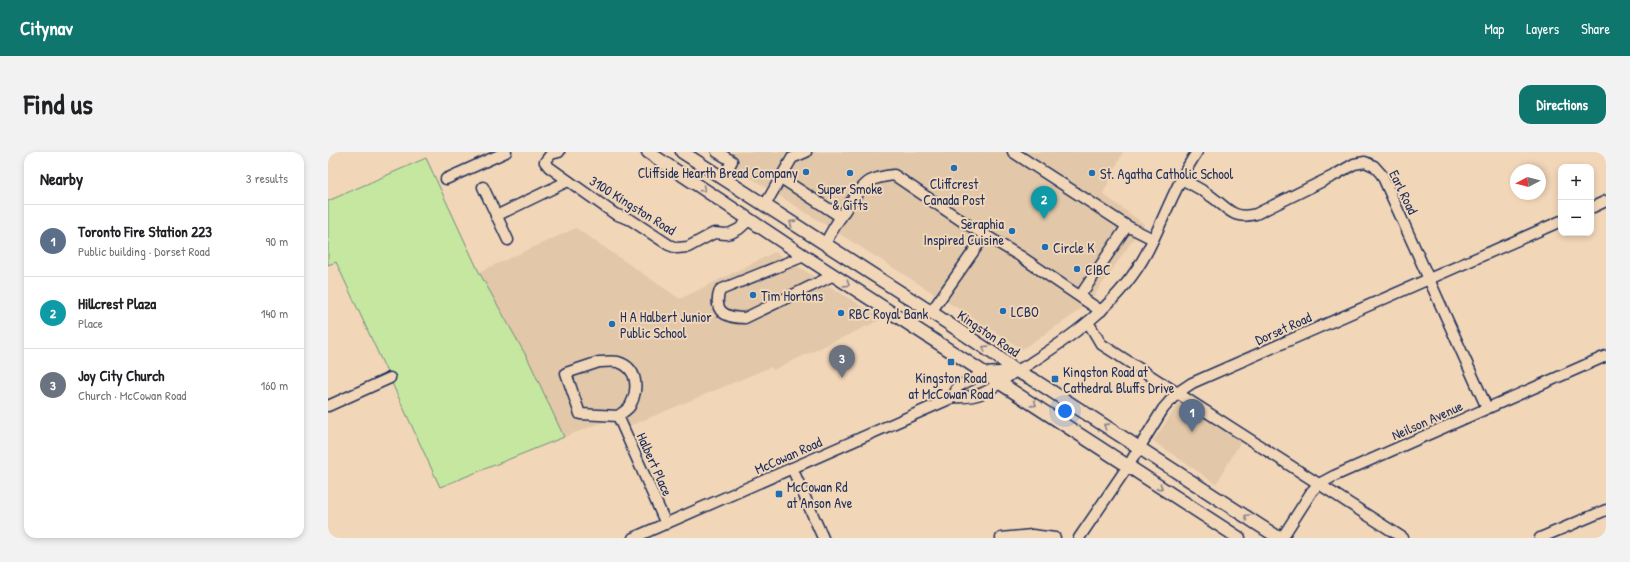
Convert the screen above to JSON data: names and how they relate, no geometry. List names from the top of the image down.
{
  "streets": {
    "main road": ["Kingston Road"],
    "street": [
      "Earl Road",
      "3100 Kingston Road",
      "Dorset Road",
      "Neilson Avenue",
      "McCowan Road",
      "Halbert Place"
    ]
  },
  "crossings": [
    ["Earl Road", "Dorset Road"],
    ["Earl Road", "Neilson Avenue"],
    ["Dorset Road", "Kingston Road"],
    ["Kingston Road", "Neilson Avenue"],
    ["Kingston Road", "McCowan Road"],
    ["McCowan Road", "Halbert Place"]
  ],
  "places": {
    "other": [
      "Cliffcrest Canada Post",
      "Cliffside Hearth Bread Company",
      "Super Smoke & Gifts",
      "St. Agatha Catholic School",
      "Seraphia Inspired Cuisine",
      "Circle K",
      "CIBC",
      "Tim Hortons",
      "LCBO",
      "RBC Royal Bank",
      "H A Halbert Junior Public School"
    ],
    "transit": ["Kingston Road at McCowan Road", "Kingston Road at Cathedral Bluffs Drive", "McCowan Rd at Anson Ave"]
  },
  "north": "left",
  "page": {
    "header": "Citynav",
    "nav": ["Map", "Layers", "Share"],
    "title": "Find us",
    "buttons": "Directions",
    "heading": ["Nearby", "3 results"],
    "map_buttons": ["+", "−"],
    "pins": ["2", "3", "1"],
    "list": [
      {
        "mark": "1",
        "name": "Toronto Fire Station 223",
        "note": "Public building · Dorset Road",
        "value": "90 m"
      },
      {
        "mark": "2",
        "name": "Hillcrest Plaza",
        "note": "Place",
        "value": "140 m"
      },
      {
        "mark": "3",
        "name": "Joy City Church",
        "note": "Church · McCowan Road",
        "value": "160 m"
      }
    ]
  }
}
